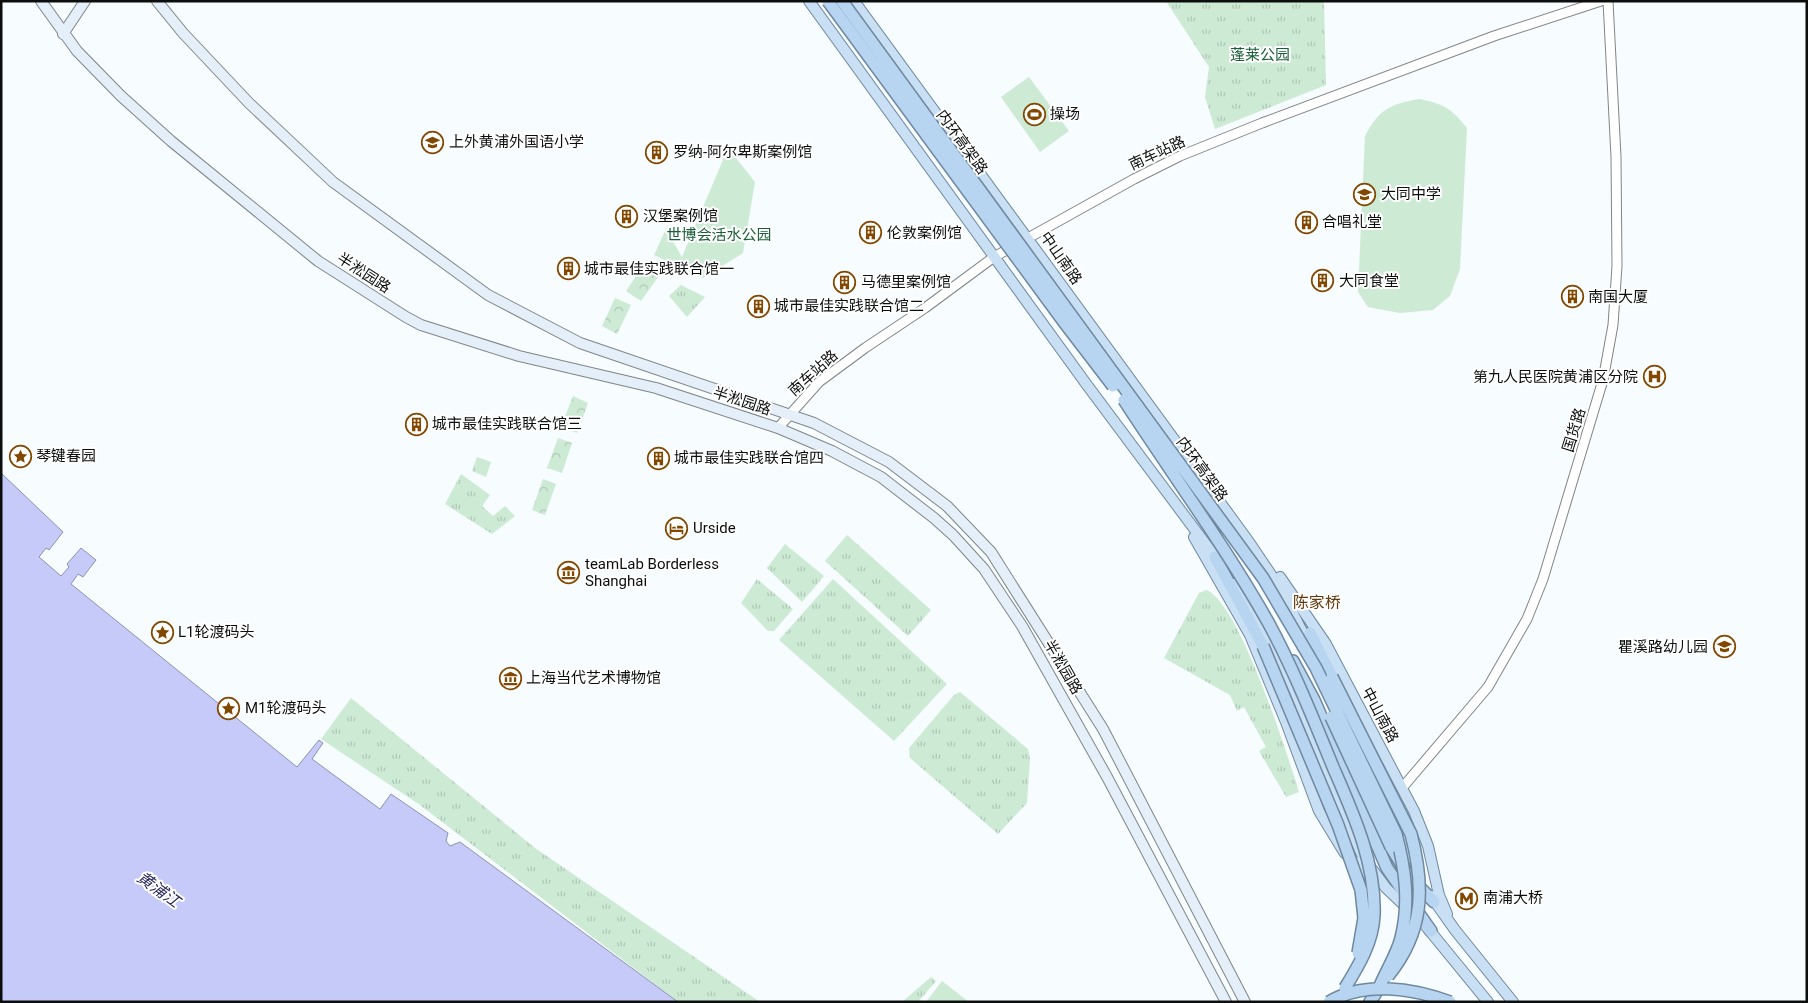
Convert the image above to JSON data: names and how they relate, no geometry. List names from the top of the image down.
{
  "streets": {
    "highway": ["内环高架路"],
    "main road": ["中山南路", "半淞园路"],
    "street": ["南车站路", "国货路"]
  },
  "crossings": [
    ["南车站路", "中山南路"],
    ["南车站路", "半淞园路"],
    ["中山南路", "国货路"]
  ],
  "districts": ["陈家桥"],
  "water": ["黄浦江"],
  "parks": ["蓬莱公园", "世博会活水公园"],
  "places": {
    "sports": ["操场"],
    "school or university": ["上外黄浦外国语小学", "大同中学", "瞿溪路幼儿园"],
    "building": [
      "罗纳-阿尔卑斯案例馆",
      "汉堡案例馆",
      "合唱礼堂",
      "伦敦案例馆",
      "城市最佳实践联合馆一",
      "大同食堂",
      "马德里案例馆",
      "南国大厦",
      "城市最佳实践联合馆二",
      "城市最佳实践联合馆三",
      "城市最佳实践联合馆四"
    ],
    "hospital": ["第九人民医院黄浦区分院"],
    "place": ["琴键春园", "L1轮渡码头", "M1轮渡码头"],
    "hotel": ["Urside"],
    "museum": ["teamLab Borderless Shanghai", "上海当代艺术博物馆"],
    "metro station": ["南浦大桥"]
  }
}
